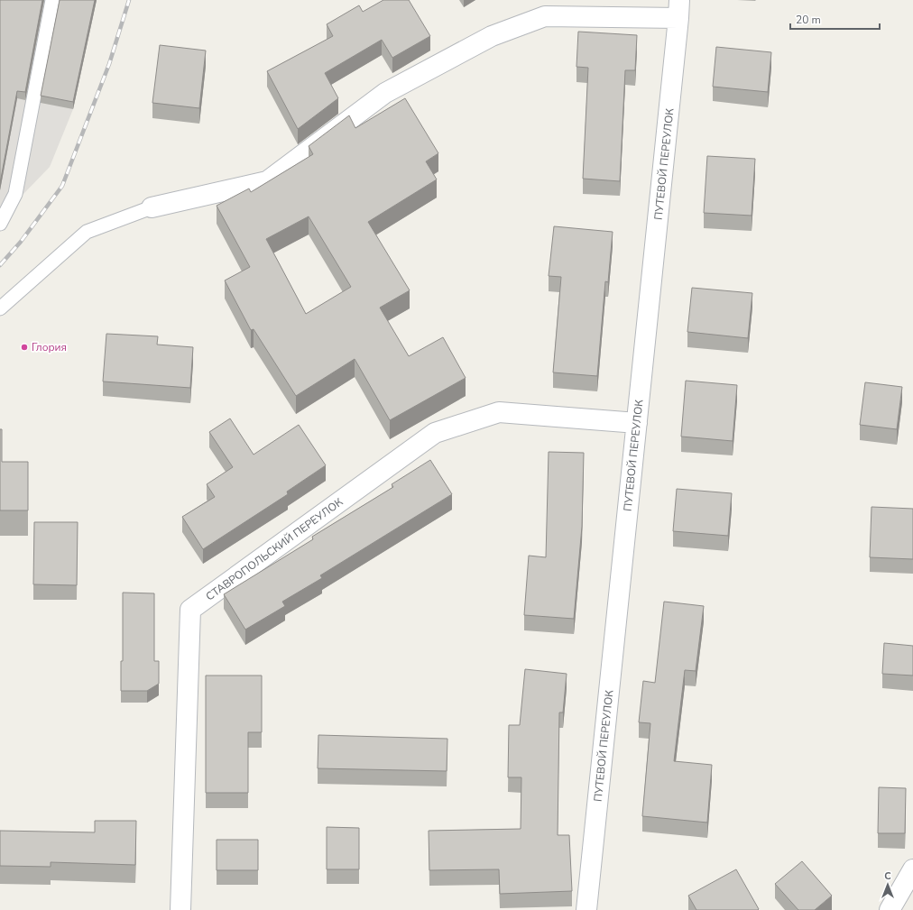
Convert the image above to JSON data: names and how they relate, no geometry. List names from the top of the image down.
{
  "streets": {
    "street": ["ПУТЕВОЙ ПЕРЕУЛОК", "СТАВРОПОЛЬСКИЙ ПЕРЕУЛОК"]
  },
  "crossings": [
    ["ПУТЕВОЙ ПЕРЕУЛОК", "СТАВРОПОЛЬСКИЙ ПЕРЕУЛОК"]
  ],
  "places": ["Глория"],
  "scale_bar": "20 m",
  "north": "top"
}
